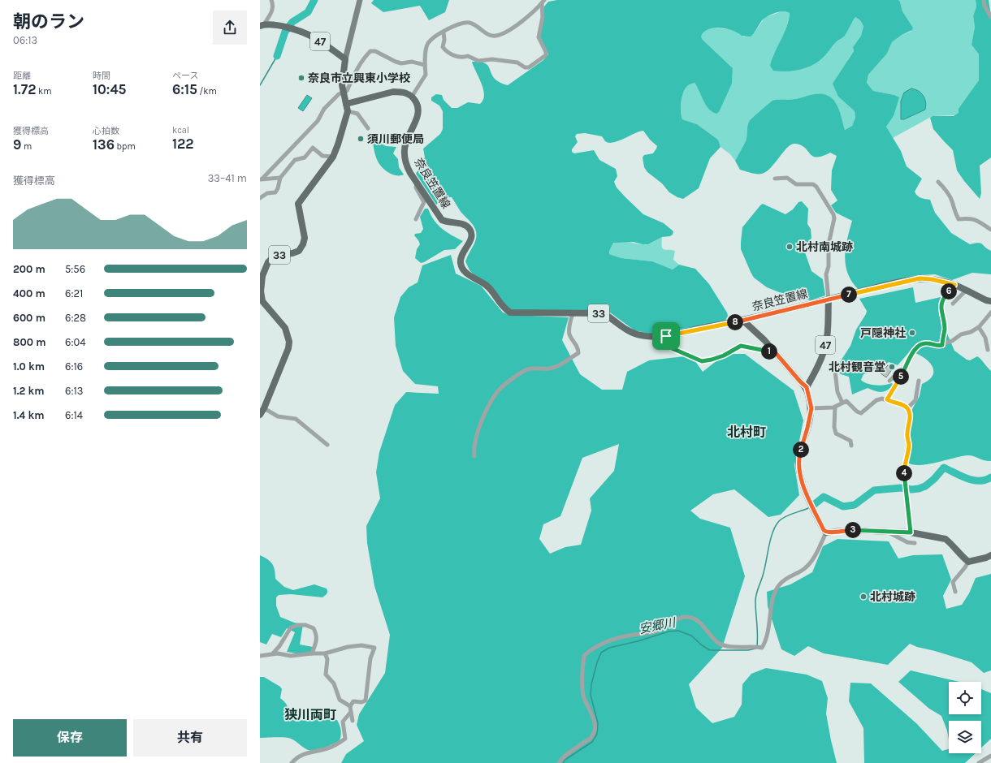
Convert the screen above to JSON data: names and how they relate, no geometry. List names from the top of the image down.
{
  "streets": {
    "main road": ["47", "奈良笠置線", "33"]
  },
  "crossings": [
    ["47", "奈良笠置線"]
  ],
  "districts": ["北村町", "狭川両町"],
  "water": ["安郷川"],
  "places": [
    "奈良市立興東小学校",
    "須川郵便局",
    "北村南城跡",
    "戸隠神社",
    "北村観音堂",
    "北村城跡"
  ],
  "page": {
    "heading": ["朝のラン", "06:13"],
    "stats": [
      ["距離", "1.72 km"],
      ["時間", "10:45"],
      ["ペース", "6:15 /km"],
      ["獲得標高", "9 m"],
      ["心拍数", "136 bpm"],
      ["kcal", "122"]
    ],
    "chart": ["獲得標高", "33–41 m"],
    "list": [
      {
        "name": "200 m",
        "note": "5:56"
      },
      {
        "name": "400 m",
        "note": "6:21"
      },
      {
        "name": "600 m",
        "note": "6:28"
      },
      {
        "name": "800 m",
        "note": "6:04"
      },
      {
        "name": "1.0 km",
        "note": "6:16"
      },
      {
        "name": "1.2 km",
        "note": "6:13"
      },
      {
        "name": "1.4 km",
        "note": "6:14"
      }
    ],
    "pins": [
      "6",
      "7",
      "8",
      "1",
      "5",
      "2",
      "4",
      "3"
    ],
    "buttons": ["保存", "共有"]
  }
}
